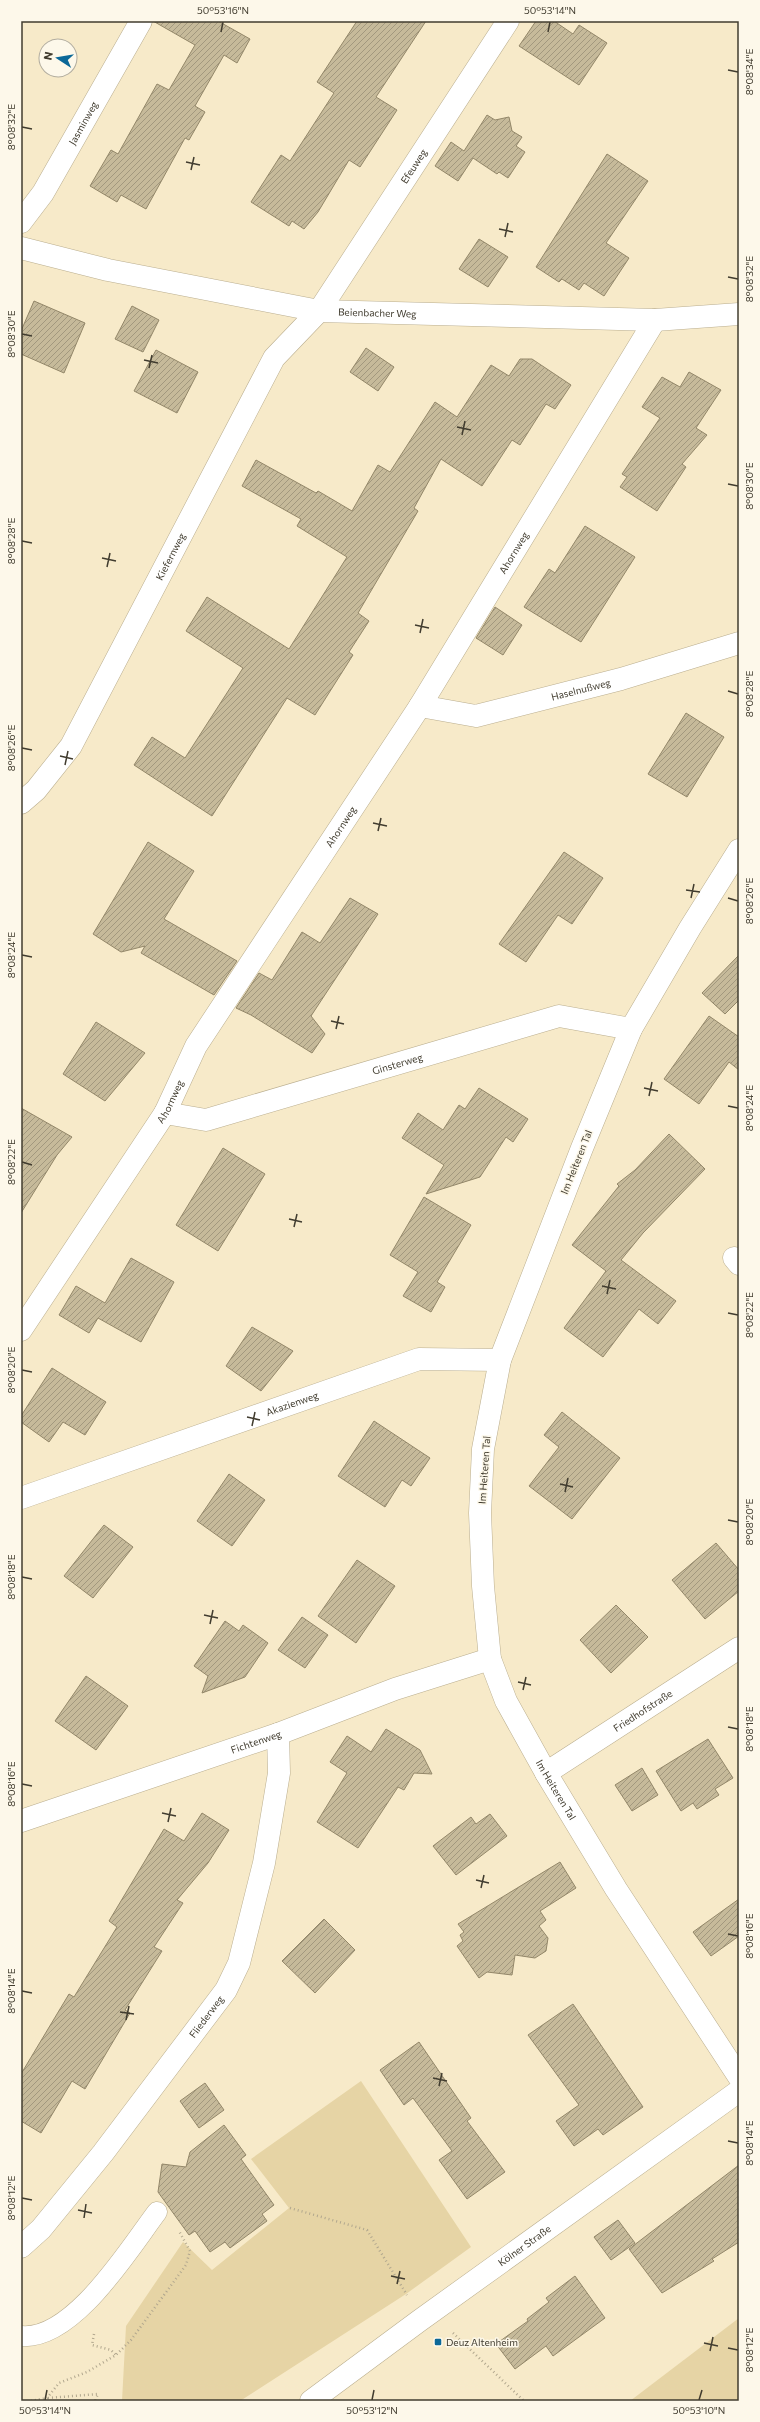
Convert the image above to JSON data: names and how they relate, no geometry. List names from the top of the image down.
{
  "streets": {
    "street": [
      "Jasminweg",
      "Efeuweg",
      "Beienbacher Weg",
      "Ahornweg",
      "Kiefernweg",
      "Haselnußweg",
      "Ginsterweg",
      "Im Heiteren Tal",
      "Akazienweg",
      "Friedhofstraße",
      "Fichtenweg",
      "Fliederweg",
      "Kölner Straße"
    ]
  },
  "crossings": [
    ["Efeuweg", "Beienbacher Weg"],
    ["Efeuweg", "Kiefernweg"],
    ["Beienbacher Weg", "Ahornweg"],
    ["Beienbacher Weg", "Kiefernweg"],
    ["Ahornweg", "Haselnußweg"],
    ["Ahornweg", "Ginsterweg"],
    ["Ginsterweg", "Im Heiteren Tal"],
    ["Im Heiteren Tal", "Akazienweg"],
    ["Im Heiteren Tal", "Friedhofstraße"],
    ["Im Heiteren Tal", "Fichtenweg"],
    ["Fichtenweg", "Fliederweg"]
  ],
  "places": {
    "transit": ["Deuz Altenheim"]
  },
  "north": "left",
  "coordinates": [
    "50°53'16\"N",
    "50°53'14\"N",
    "8°08'34\"E",
    "8°08'32\"E",
    "8°08'30\"E",
    "8°08'28\"E",
    "8°08'26\"E",
    "8°08'24\"E",
    "8°08'22\"E",
    "8°08'20\"E",
    "8°08'18\"E",
    "8°08'16\"E",
    "8°08'14\"E",
    "8°08'12\"E",
    "50°53'12\"N",
    "50°53'10\"N"
  ]
}
